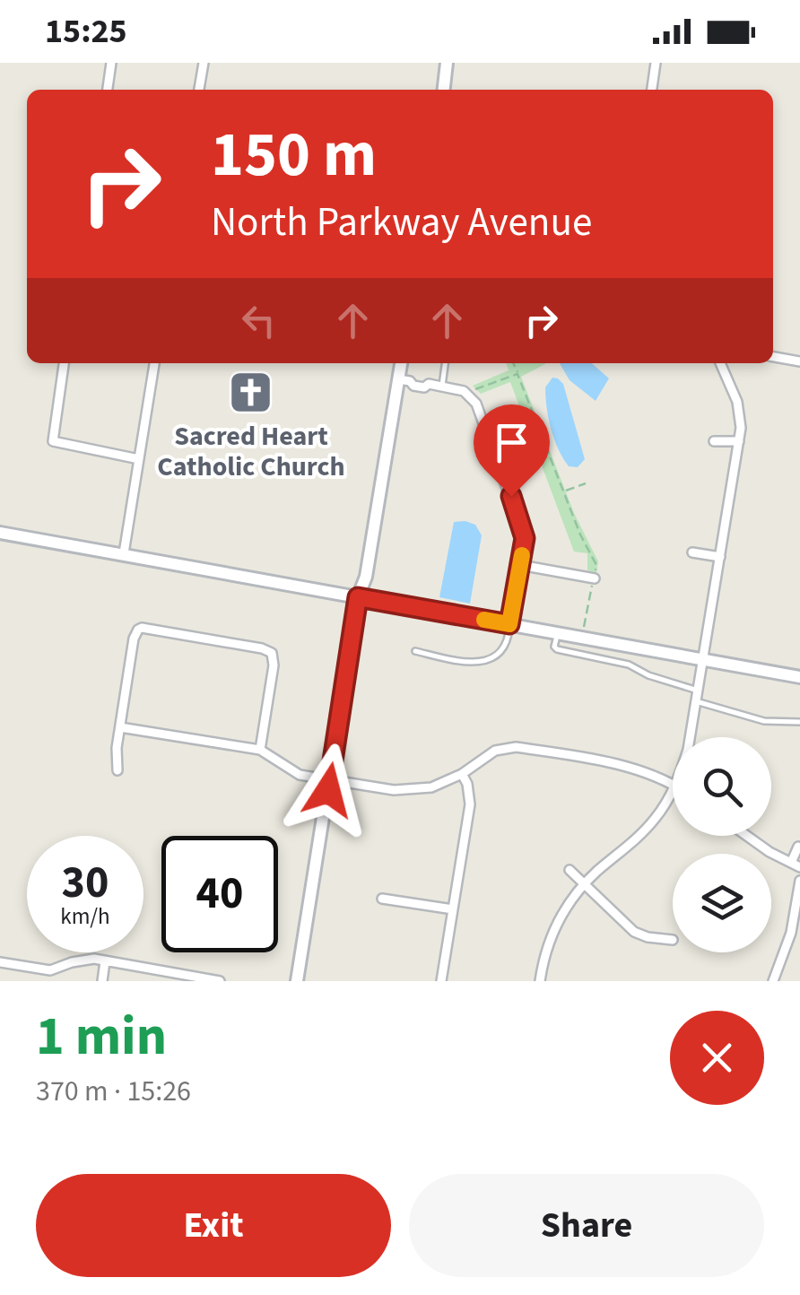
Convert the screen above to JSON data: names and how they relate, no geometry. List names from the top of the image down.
{
  "places": {
    "church": ["Sacred Heart Catholic Church"]
  },
  "page": {
    "status": "15:25",
    "turn": ["150 m", "North Parkway Avenue"],
    "speed": "30 km/h",
    "limit": "40",
    "heading": ["1 min", "370 m · 15:26"],
    "buttons": ["Exit", "Share"]
  }
}
